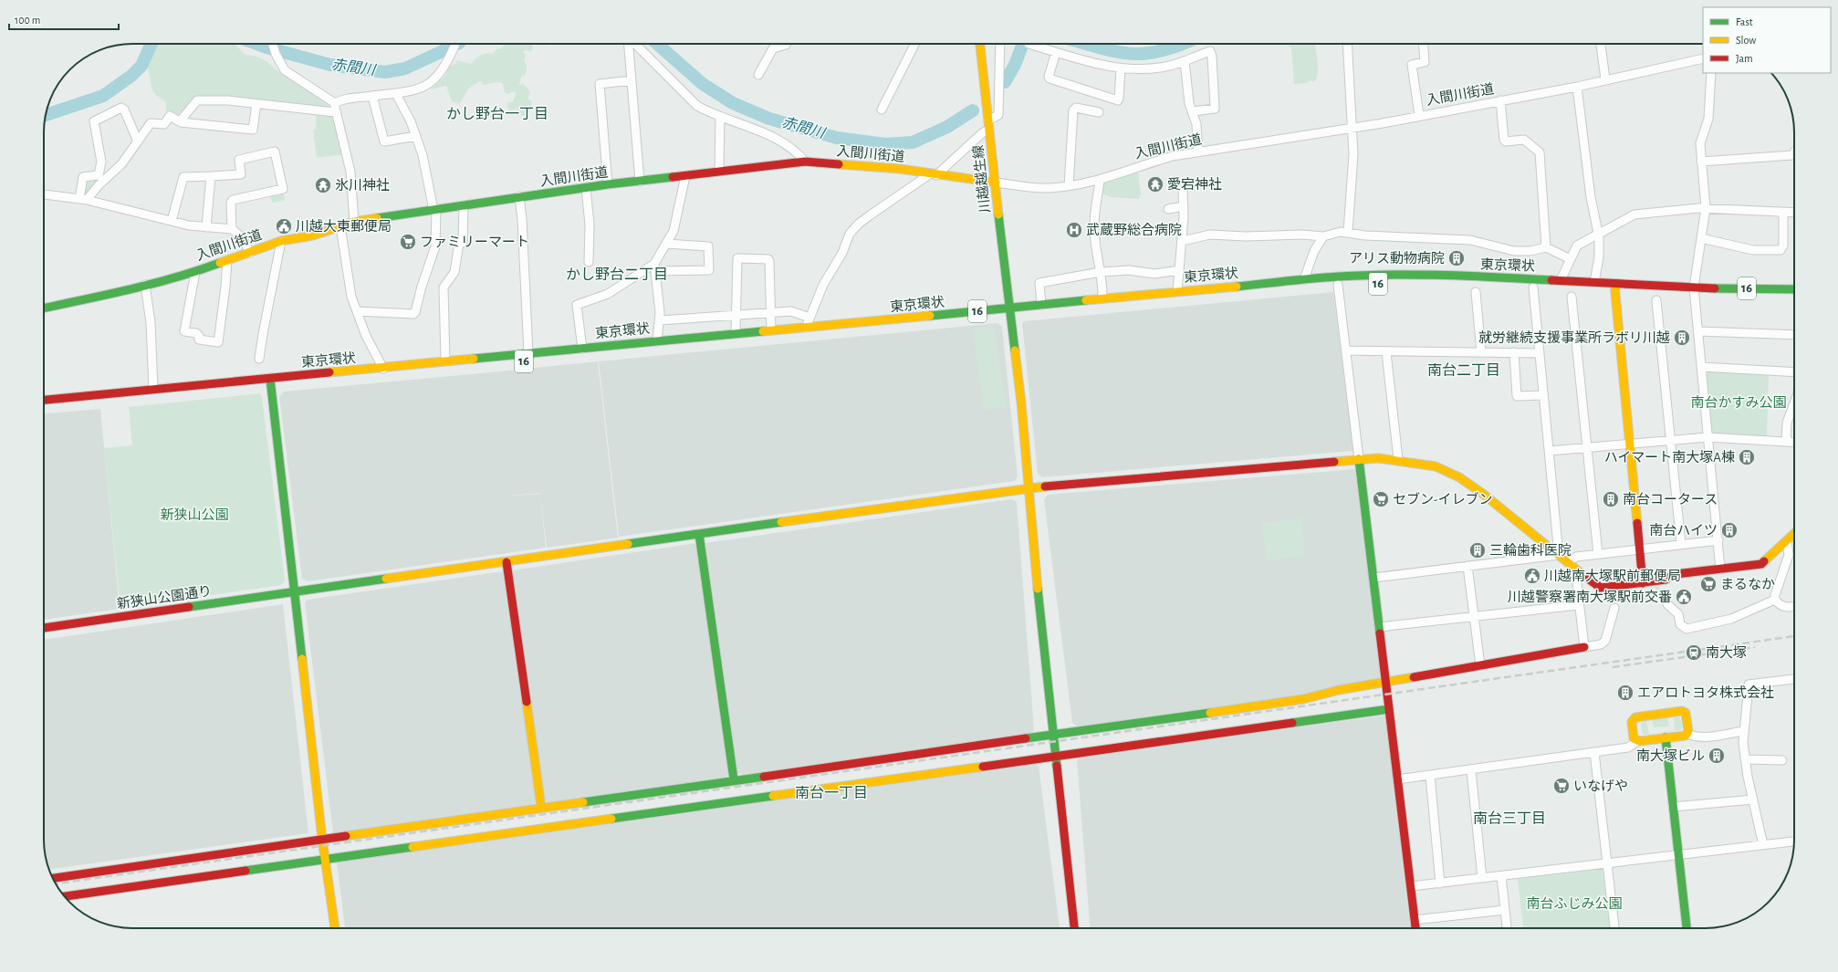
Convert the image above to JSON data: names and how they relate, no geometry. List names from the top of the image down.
{
  "streets": {
    "main road": [
      "入間川街道",
      "川越越生線",
      "東京環状",
      "16",
      "新狭山公園通り"
    ]
  },
  "crossings": [
    ["入間川街道", "川越越生線"],
    ["川越越生線", "東京環状"],
    ["川越越生線", "新狭山公園通り"]
  ],
  "districts": [
    "かし野台一丁目",
    "かし野台二丁目",
    "南台二丁目",
    "南台一丁目",
    "南台三丁目"
  ],
  "water": ["赤間川"],
  "parks": ["南台かすみ公園", "新狭山公園", "南台ふじみ公園"],
  "places": {
    "temple": ["愛宕神社", "氷川神社"],
    "public building": ["川越大東郵便局", "川越南大塚駅前郵便局", "川越警察署南大塚駅前交番"],
    "hospital": ["武蔵野総合病院"],
    "supermarket": [
      "ファミリーマート",
      "セブン-イレブン",
      "まるなか",
      "いなげや"
    ],
    "building": [
      "アリス動物病院",
      "就労継続支援事業所ラボリ川越",
      "ハイマート南大塚A棟",
      "南台コータース",
      "南台ハイツ",
      "三輪歯科医院",
      "エアロトヨタ株式会社",
      "南大塚ビル"
    ],
    "station": ["南大塚"]
  },
  "legend": ["Fast", "Slow", "Jam"],
  "scale_bar": "100 m"
}
